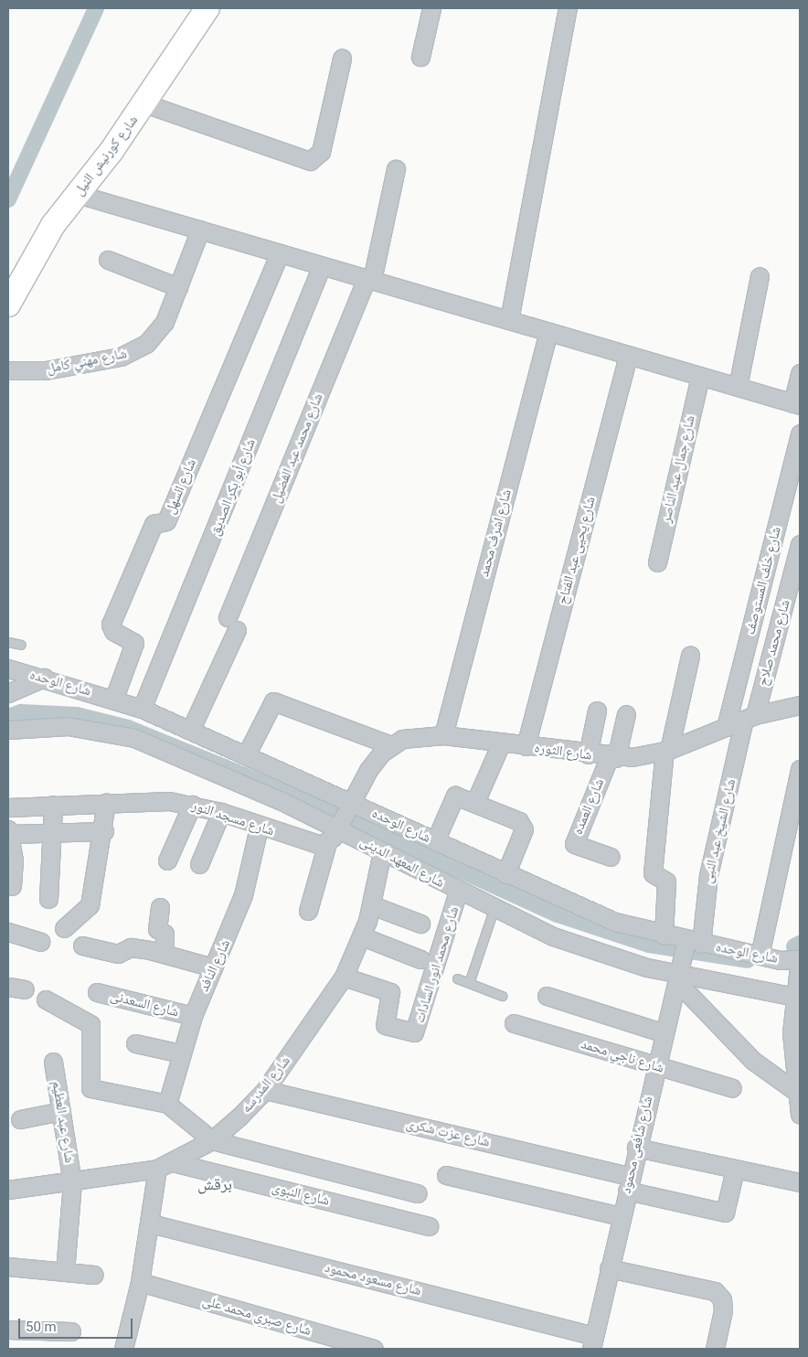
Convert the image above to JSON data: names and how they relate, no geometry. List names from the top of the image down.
{
  "streets": {
    "main road": ["شارع كورنيش النيل"],
    "street": [
      "شارع مهني كامل",
      "شارع محمد عبد الفضيل",
      "شارع جمال عبد الناصر",
      "شارع السهل",
      "شارع أبو بكر الصديق",
      "شارع اشرف محمد",
      "شارع يحيى عبد الفتاح",
      "شارع خلف المستوصف",
      "شارع محمد صلاح",
      "شارع الوحده",
      "شارع الثوره",
      "شارع العمده",
      "شارع مسجد النور",
      "شارع الشيخ عبد النبى",
      "شارع المعهد الدينى",
      "شارع محمد انور السادات",
      "شارع النافد",
      "شارع السعدنى",
      "شارع ناجي محمد",
      "شارع المدرسه",
      "شارع عبد العظيم",
      "شارع عزت شكرى",
      "شارع شافعى محمود",
      "شارع النبوى",
      "شارع مسعود محمود",
      "شارع صبرى محمد على"
    ]
  },
  "crossings": [
    ["شارع محمد عبد الفضيل", "شارع الوحده"],
    ["شارع السهل", "شارع الوحده"],
    ["شارع أبو بكر الصديق", "شارع الوحده"],
    ["شارع اشرف محمد", "شارع الثوره"],
    ["شارع يحيى عبد الفتاح", "شارع الثوره"],
    ["شارع خلف المستوصف", "شارع الثوره"],
    ["شارع محمد صلاح", "شارع الثوره"],
    ["شارع محمد صلاح", "شارع الشيخ عبد النبى"],
    ["شارع الوحده", "شارع الشيخ عبد النبى"],
    ["شارع الوحده", "شارع شافعى محمود"],
    ["شارع الثوره", "شارع العمده"],
    ["شارع الثوره", "شارع الشيخ عبد النبى"],
    ["شارع مسجد النور", "شارع النافد"],
    ["شارع الشيخ عبد النبى", "شارع شافعى محمود"],
    ["شارع المعهد الدينى", "شارع محمد انور السادات"],
    ["شارع المعهد الدينى", "شارع المدرسه"],
    ["شارع المعهد الدينى", "شارع شافعى محمود"],
    ["شارع محمد انور السادات", "شارع المدرسه"],
    ["شارع النافد", "شارع السعدنى"],
    ["شارع ناجي محمد", "شارع شافعى محمود"],
    ["شارع المدرسه", "شارع عبد العظيم"],
    ["شارع المدرسه", "شارع عزت شكرى"],
    ["شارع المدرسه", "شارع النبوى"],
    ["شارع عزت شكرى", "شارع شافعى محمود"],
    ["شارع شافعى محمود", "شارع مسعود محمود"]
  ],
  "districts": ["برقش"],
  "scale_bar": "50 m"
}
